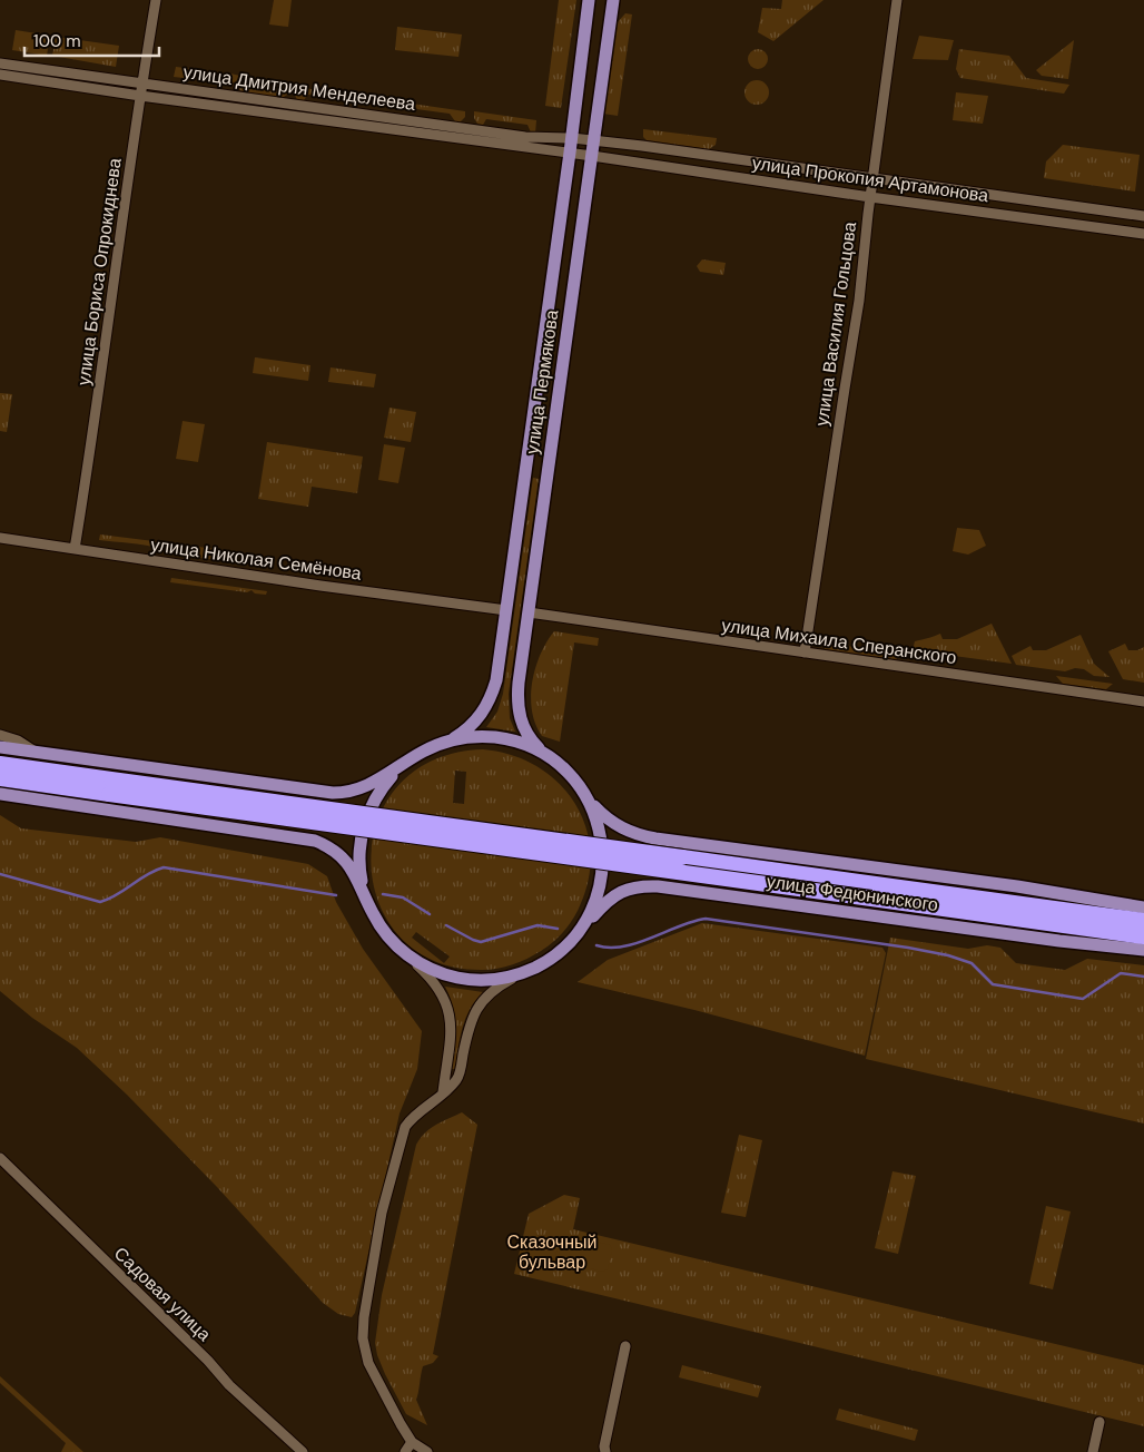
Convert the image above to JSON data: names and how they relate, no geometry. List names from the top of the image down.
{
  "streets": {
    "highway": ["улица Федюнинского"],
    "main road": ["улица Пермякова"],
    "street": [
      "улица Дмитрия Менделеева",
      "улица Прокопия Артамонова",
      "улица Бориса Опрокиднева",
      "улица Василия Гольцова",
      "улица Николая Семёнова",
      "улица Михаила Сперанского",
      "Садовая улица"
    ]
  },
  "crossings": [
    ["улица Дмитрия Менделеева", "улица Прокопия Артамонова"],
    ["улица Дмитрия Менделеева", "улица Бориса Опрокиднева"],
    ["улица Дмитрия Менделеева", "улица Пермякова"],
    ["улица Прокопия Артамонова", "улица Василия Гольцова"],
    ["улица Прокопия Артамонова", "улица Пермякова"],
    ["улица Бориса Опрокиднева", "улица Николая Семёнова"],
    ["улица Василия Гольцова", "улица Михаила Сперанского"],
    ["улица Пермякова", "улица Николая Семёнова"],
    ["улица Пермякова", "улица Михаила Сперанского"]
  ],
  "parks": ["Сказочный бульвар"],
  "scale_bar": "100 m"
}
